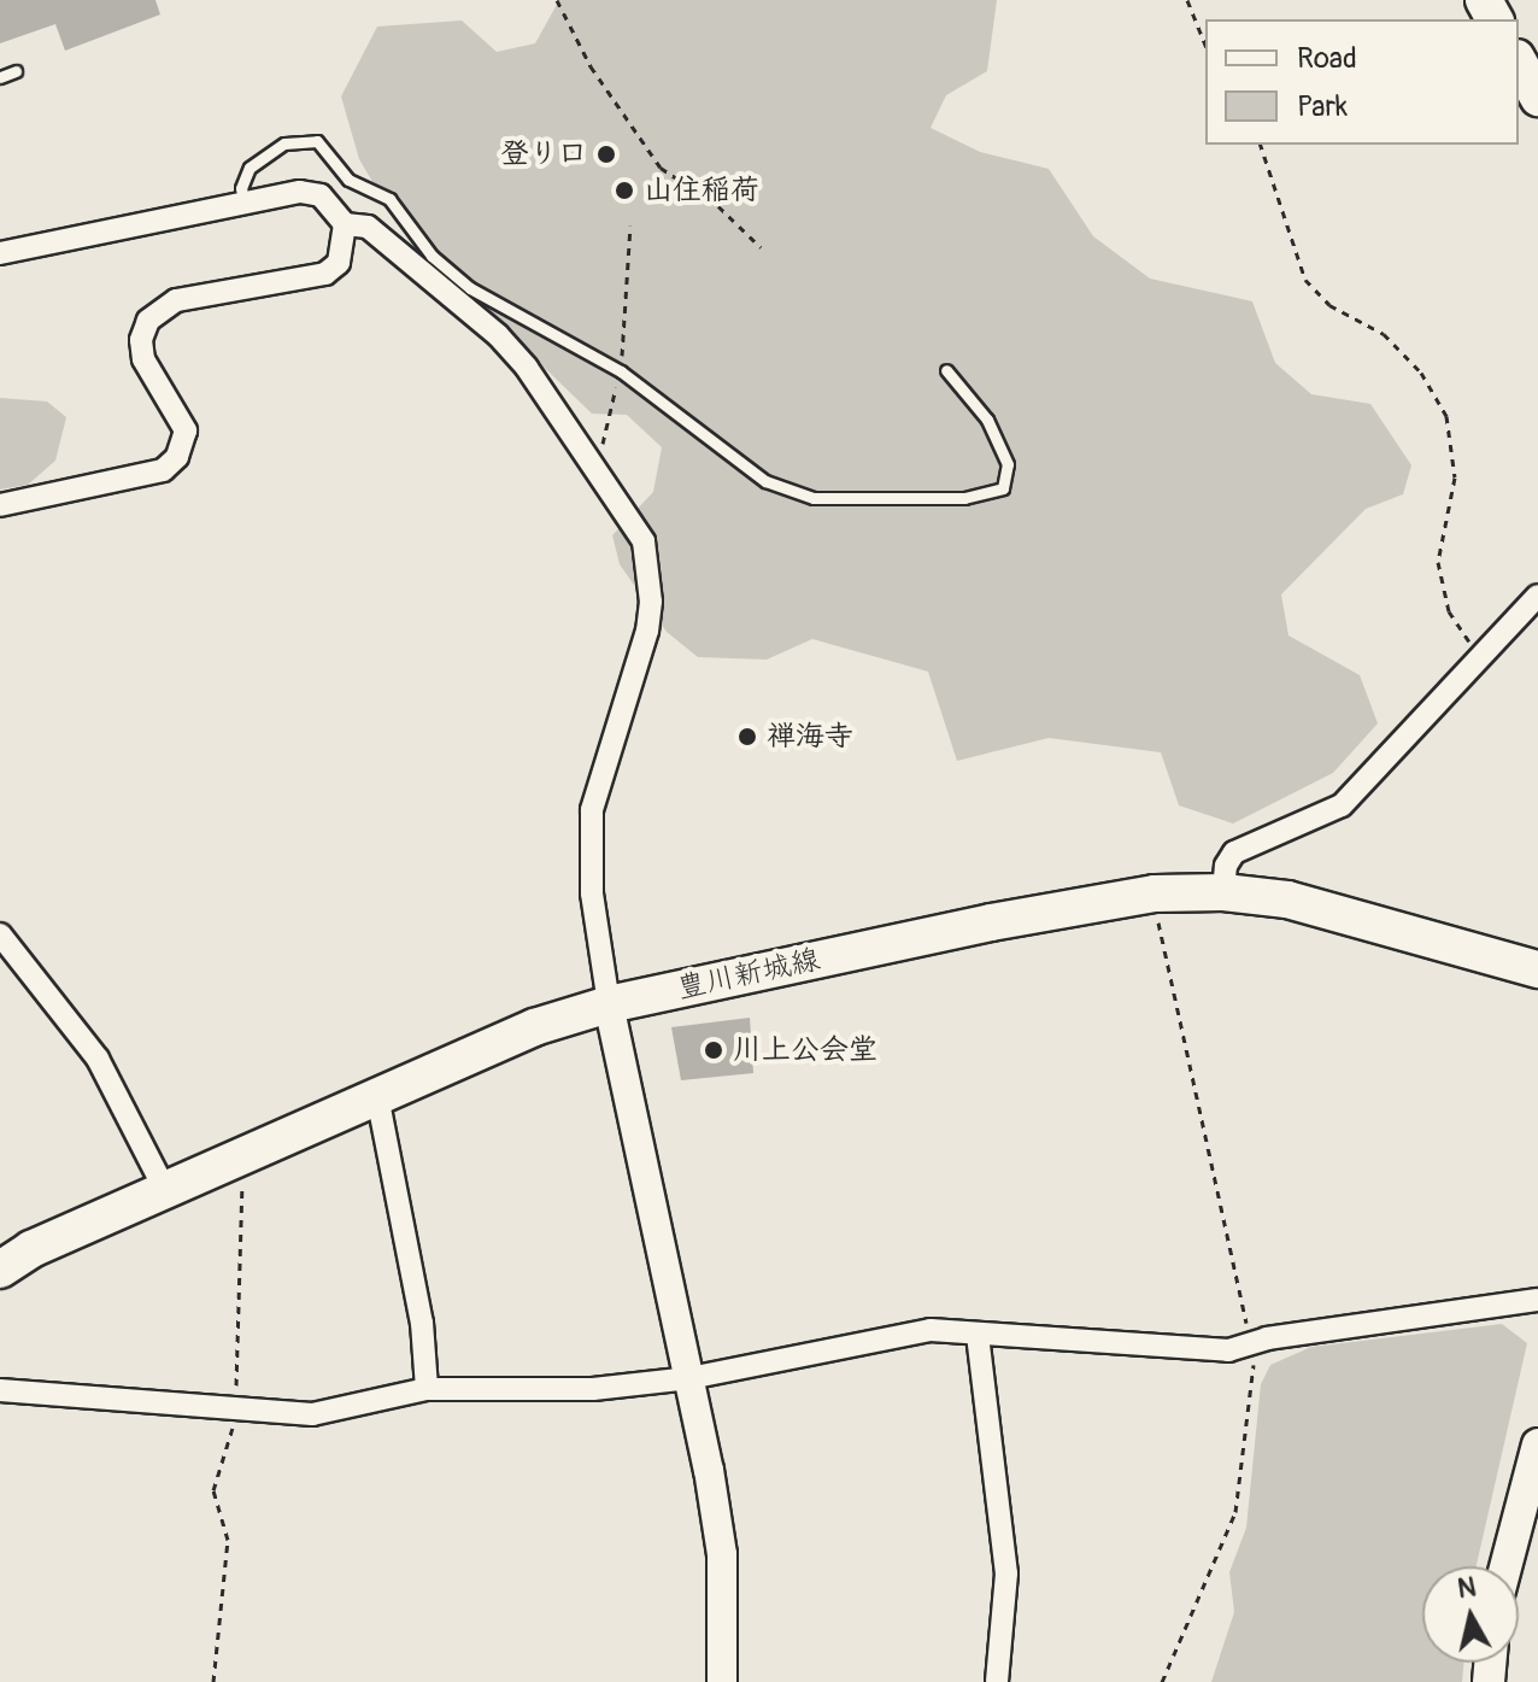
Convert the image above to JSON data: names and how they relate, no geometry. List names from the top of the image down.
{
  "streets": {
    "main road": ["豊川新城線"]
  },
  "places": [
    "登り口",
    "山住稲荷",
    "禅海寺",
    "川上公会堂"
  ],
  "legend": ["Road", "Park"],
  "north": "top"
}
